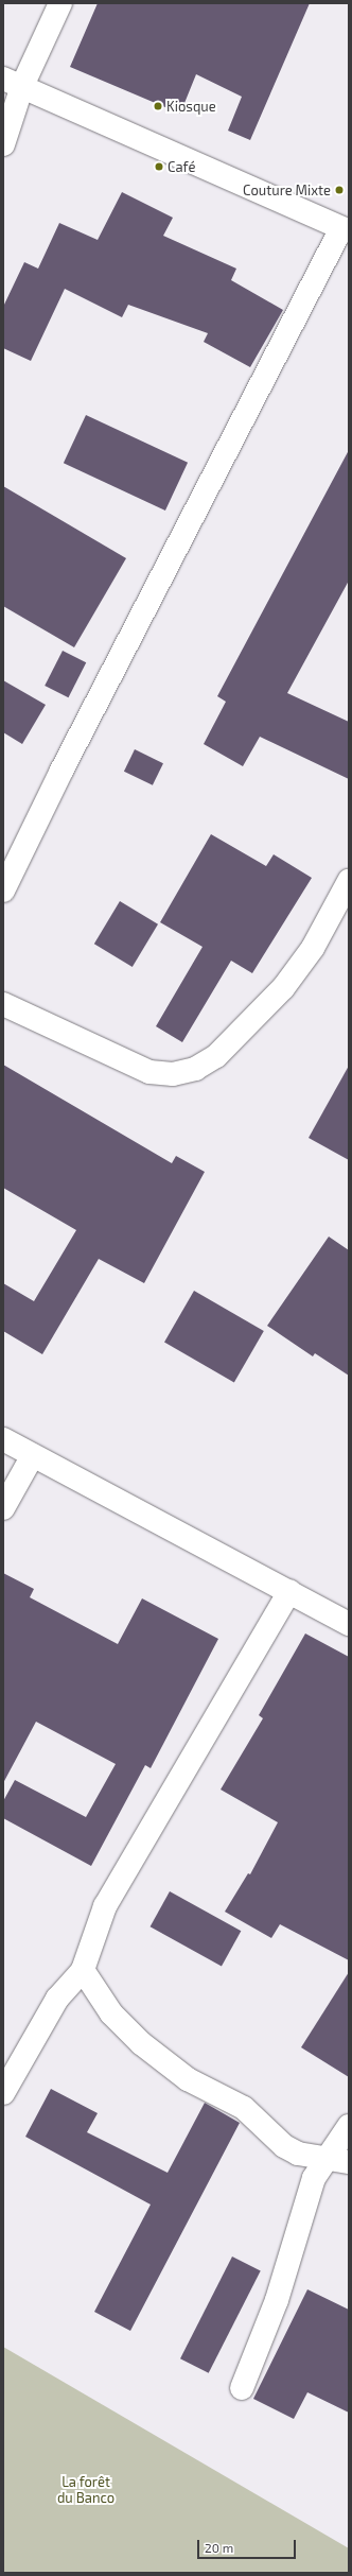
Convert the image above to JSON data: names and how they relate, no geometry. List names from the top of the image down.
{
  "parks": ["La forêt du Banco"],
  "places": ["Kiosque", "Café", "Couture Mixte"],
  "scale_bar": "20 m"
}
